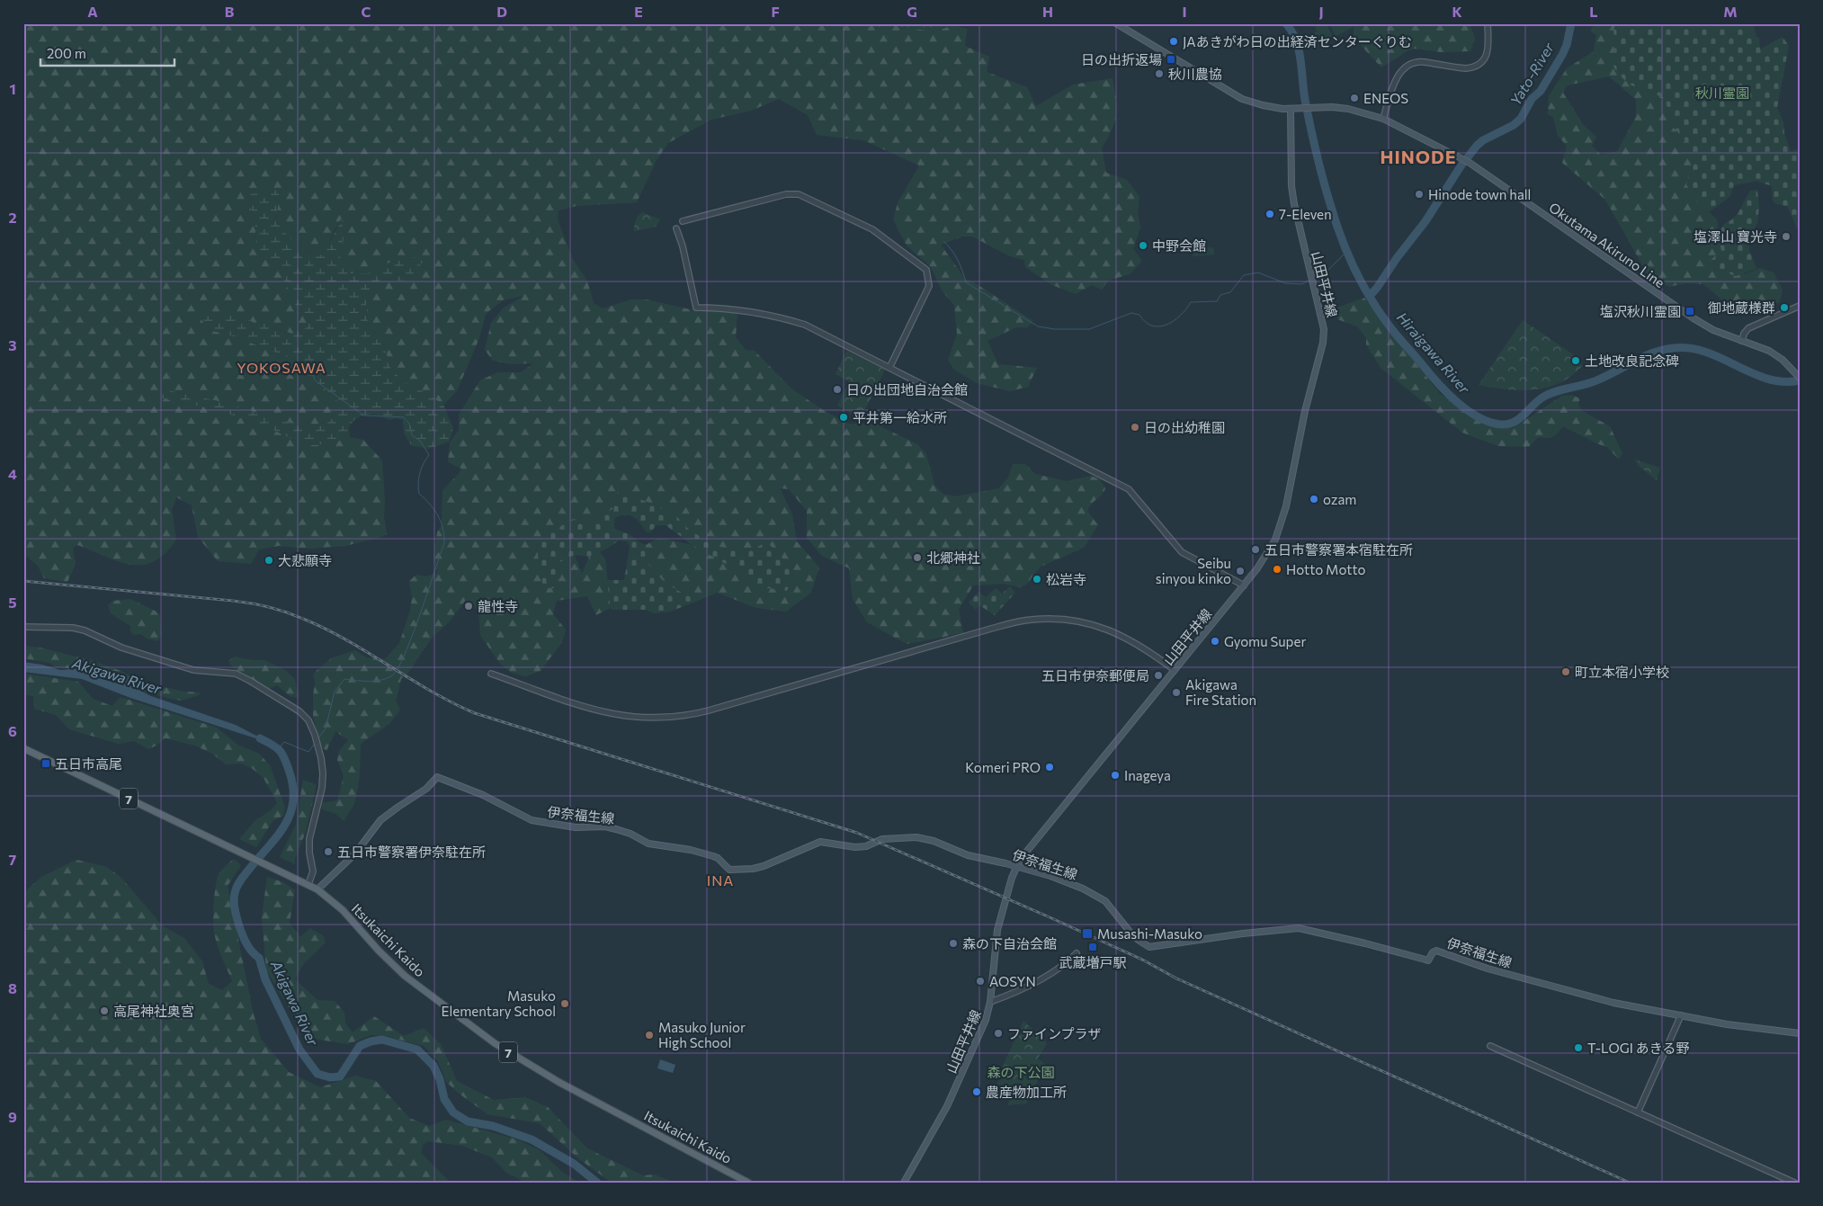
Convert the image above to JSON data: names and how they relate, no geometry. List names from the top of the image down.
{
  "streets": {
    "main road": [
      "Okutama Akiruno Line",
      "山田平井線",
      "7",
      "伊奈福生線",
      "Itsukaichi Kaido"
    ]
  },
  "crossings": [
    ["Okutama Akiruno Line", "山田平井線"],
    ["山田平井線", "伊奈福生線"],
    ["伊奈福生線", "Itsukaichi Kaido"]
  ],
  "districts": ["HINODE", "YOKOSAWA", "INA"],
  "water": ["Yato-River", "Hiraigawa River", "Akigawa River"],
  "parks": ["秋川霊園", "森の下公園"],
  "places": {
    "other": [
      "JAあきがわ日の出経済センターぐりむ",
      "秋川農協",
      "ENEOS",
      "Hinode town hall",
      "7-Eleven",
      "塩澤山 寶光寺",
      "中野会館",
      "御地蔵様群",
      "土地改良記念碑",
      "日の出団地自治会館",
      "平井第一給水所",
      "日の出幼稚園",
      "ozam",
      "五日市警察署本宿駐在所",
      "北郷神社",
      "大悲願寺",
      "Hotto Motto",
      "Seibu sinyou kinko",
      "松岩寺",
      "龍性寺",
      "Gyomu Super",
      "町立本宿小学校",
      "五日市伊奈郵便局",
      "Akigawa Fire Station",
      "Komeri PRO",
      "Inageya",
      "五日市警察署伊奈駐在所",
      "森の下自治会館",
      "AOSYN",
      "Masuko Elementary School",
      "高尾神社奥宮",
      "ファインプラザ",
      "Masuko Junior High School",
      "T-LOGI あきる野",
      "農産物加工所"
    ],
    "transit": [
      "日の出折返場",
      "塩沢秋川霊園",
      "五日市高尾",
      "Musashi-Masuko",
      "武蔵増戸駅"
    ]
  },
  "scale_bar": "200 m",
  "grid": {
    "columns": [
      "A",
      "B",
      "C",
      "D",
      "E",
      "F",
      "G",
      "H",
      "I",
      "J",
      "K",
      "L",
      "M"
    ],
    "rows": [
      "1",
      "2",
      "3",
      "4",
      "5",
      "6",
      "7",
      "8",
      "9"
    ]
  }
}
